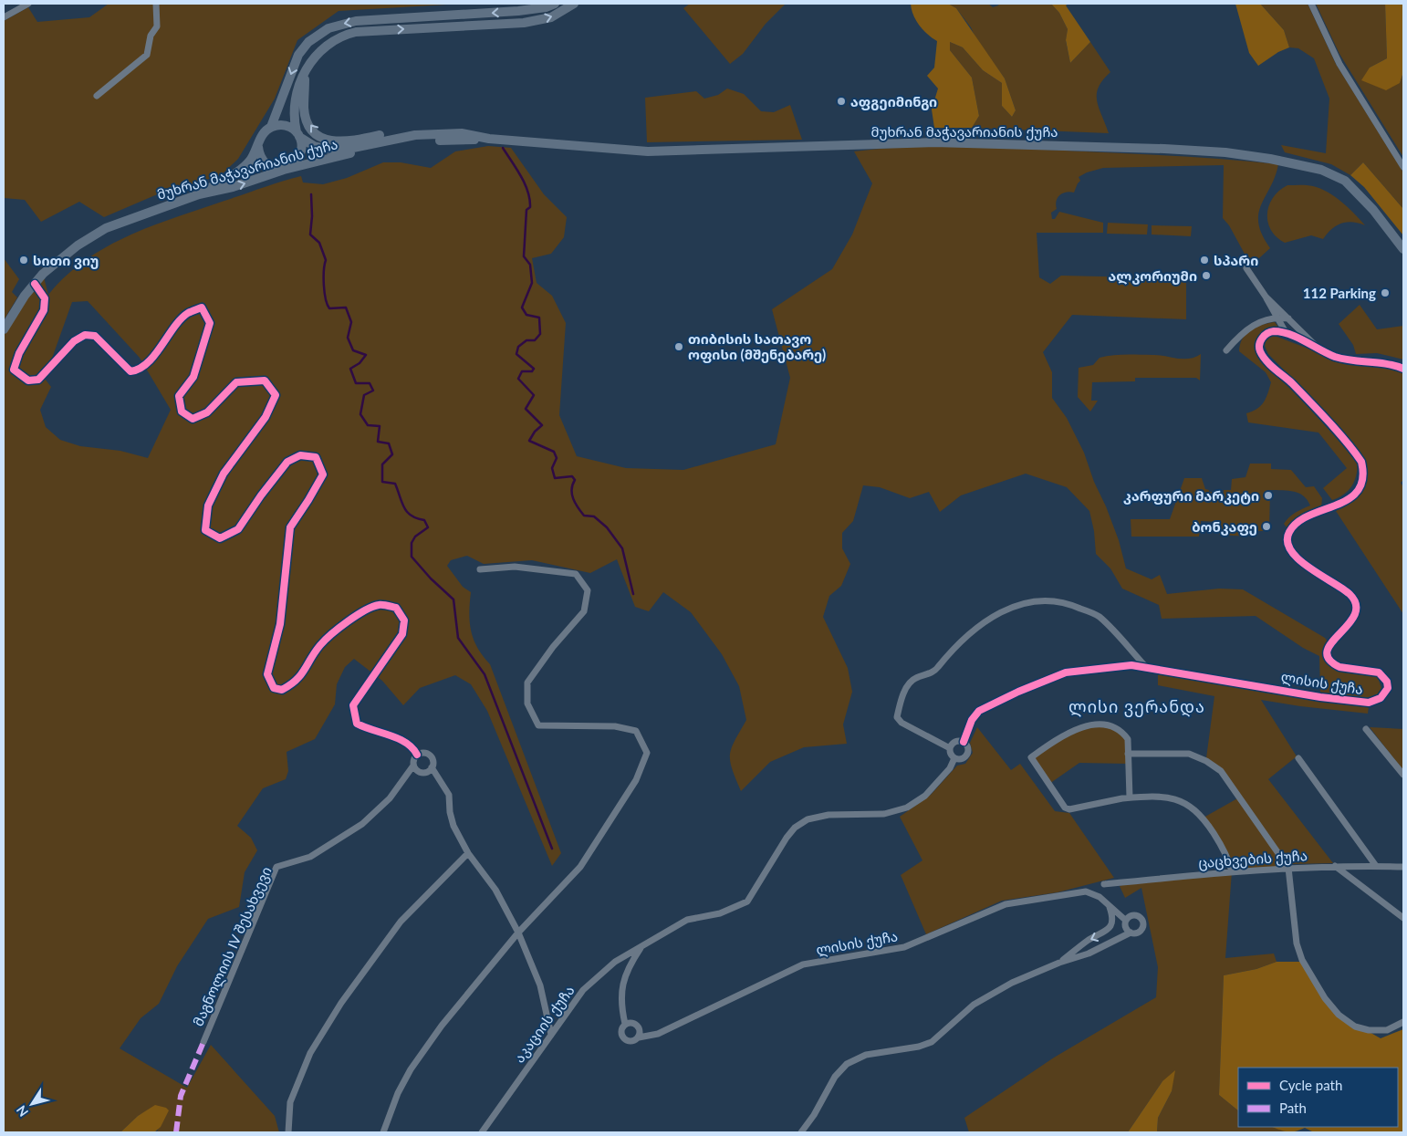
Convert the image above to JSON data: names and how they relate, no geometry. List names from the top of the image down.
{
  "streets": {
    "main road": ["მუხრან მაჭავარიანის ქუჩა"],
    "street": [
      "ლისის ქუჩა",
      "ცაცხვების ქუჩა",
      "მაგნოლიის IV შესახვევი",
      "აკაციის ქუჩა"
    ]
  },
  "districts": ["ლისი ვერანდა"],
  "places": [
    "აფგეიმინგი",
    "სითი ვიუ",
    "სპარი",
    "ალკორიუმი",
    "112 Parking",
    "თიბისის სათავო ოფისი (მშენებარე)",
    "კარფური მარკეტი",
    "ბონკაფე"
  ],
  "legend": ["Cycle path", "Path"],
  "north": "bottom left"
}
